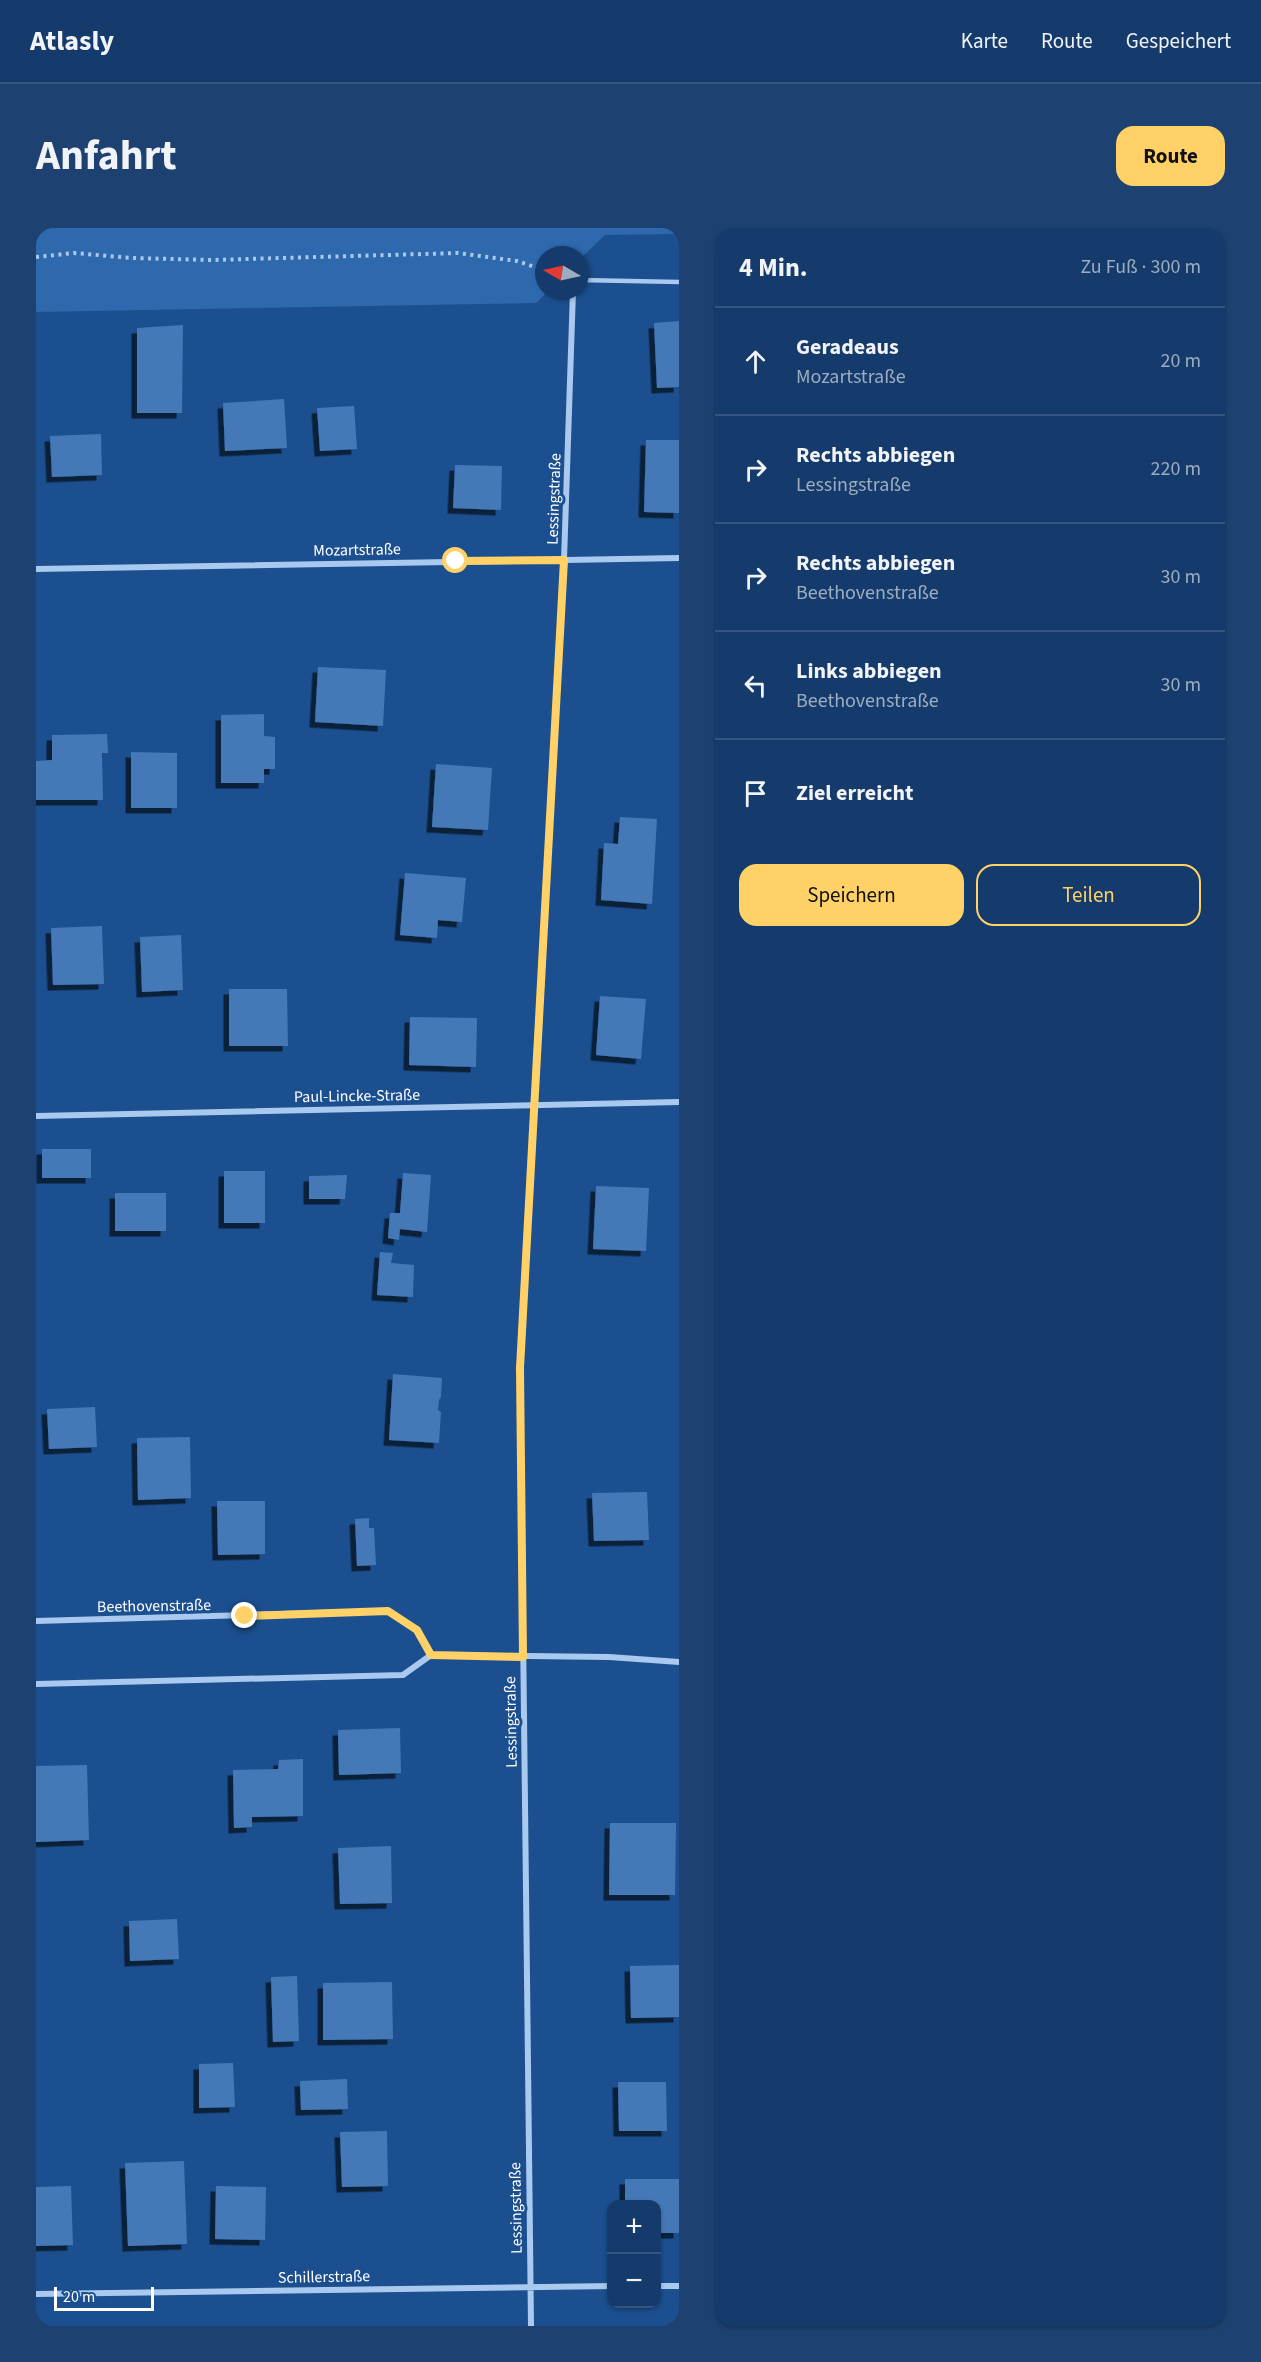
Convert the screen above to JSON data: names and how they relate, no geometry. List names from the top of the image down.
{
  "streets": {
    "street": [
      "Lessingstraße",
      "Mozartstraße",
      "Paul-Lincke-Straße",
      "Beethovenstraße",
      "Schillerstraße"
    ]
  },
  "crossings": [
    ["Lessingstraße", "Mozartstraße"],
    ["Lessingstraße", "Paul-Lincke-Straße"],
    ["Lessingstraße", "Schillerstraße"]
  ],
  "scale_bar": "20 m",
  "north": "left",
  "page": {
    "header": "Atlasly",
    "nav": ["Karte", "Route", "Gespeichert"],
    "title": "Anfahrt",
    "buttons": [
      "Route",
      ["Speichern", "Teilen"]
    ],
    "heading": ["4 Min.", "Zu Fuß · 300 m"],
    "list": [
      ["Geradeaus", "Mozartstraße", "20 m"],
      ["Rechts abbiegen", "Lessingstraße", "220 m"],
      ["Rechts abbiegen", "Beethovenstraße", "30 m"],
      ["Links abbiegen", "Beethovenstraße", "30 m"],
      "Ziel erreicht"
    ],
    "map_buttons": ["+", "−"],
    "scale": "20 m"
  }
}
